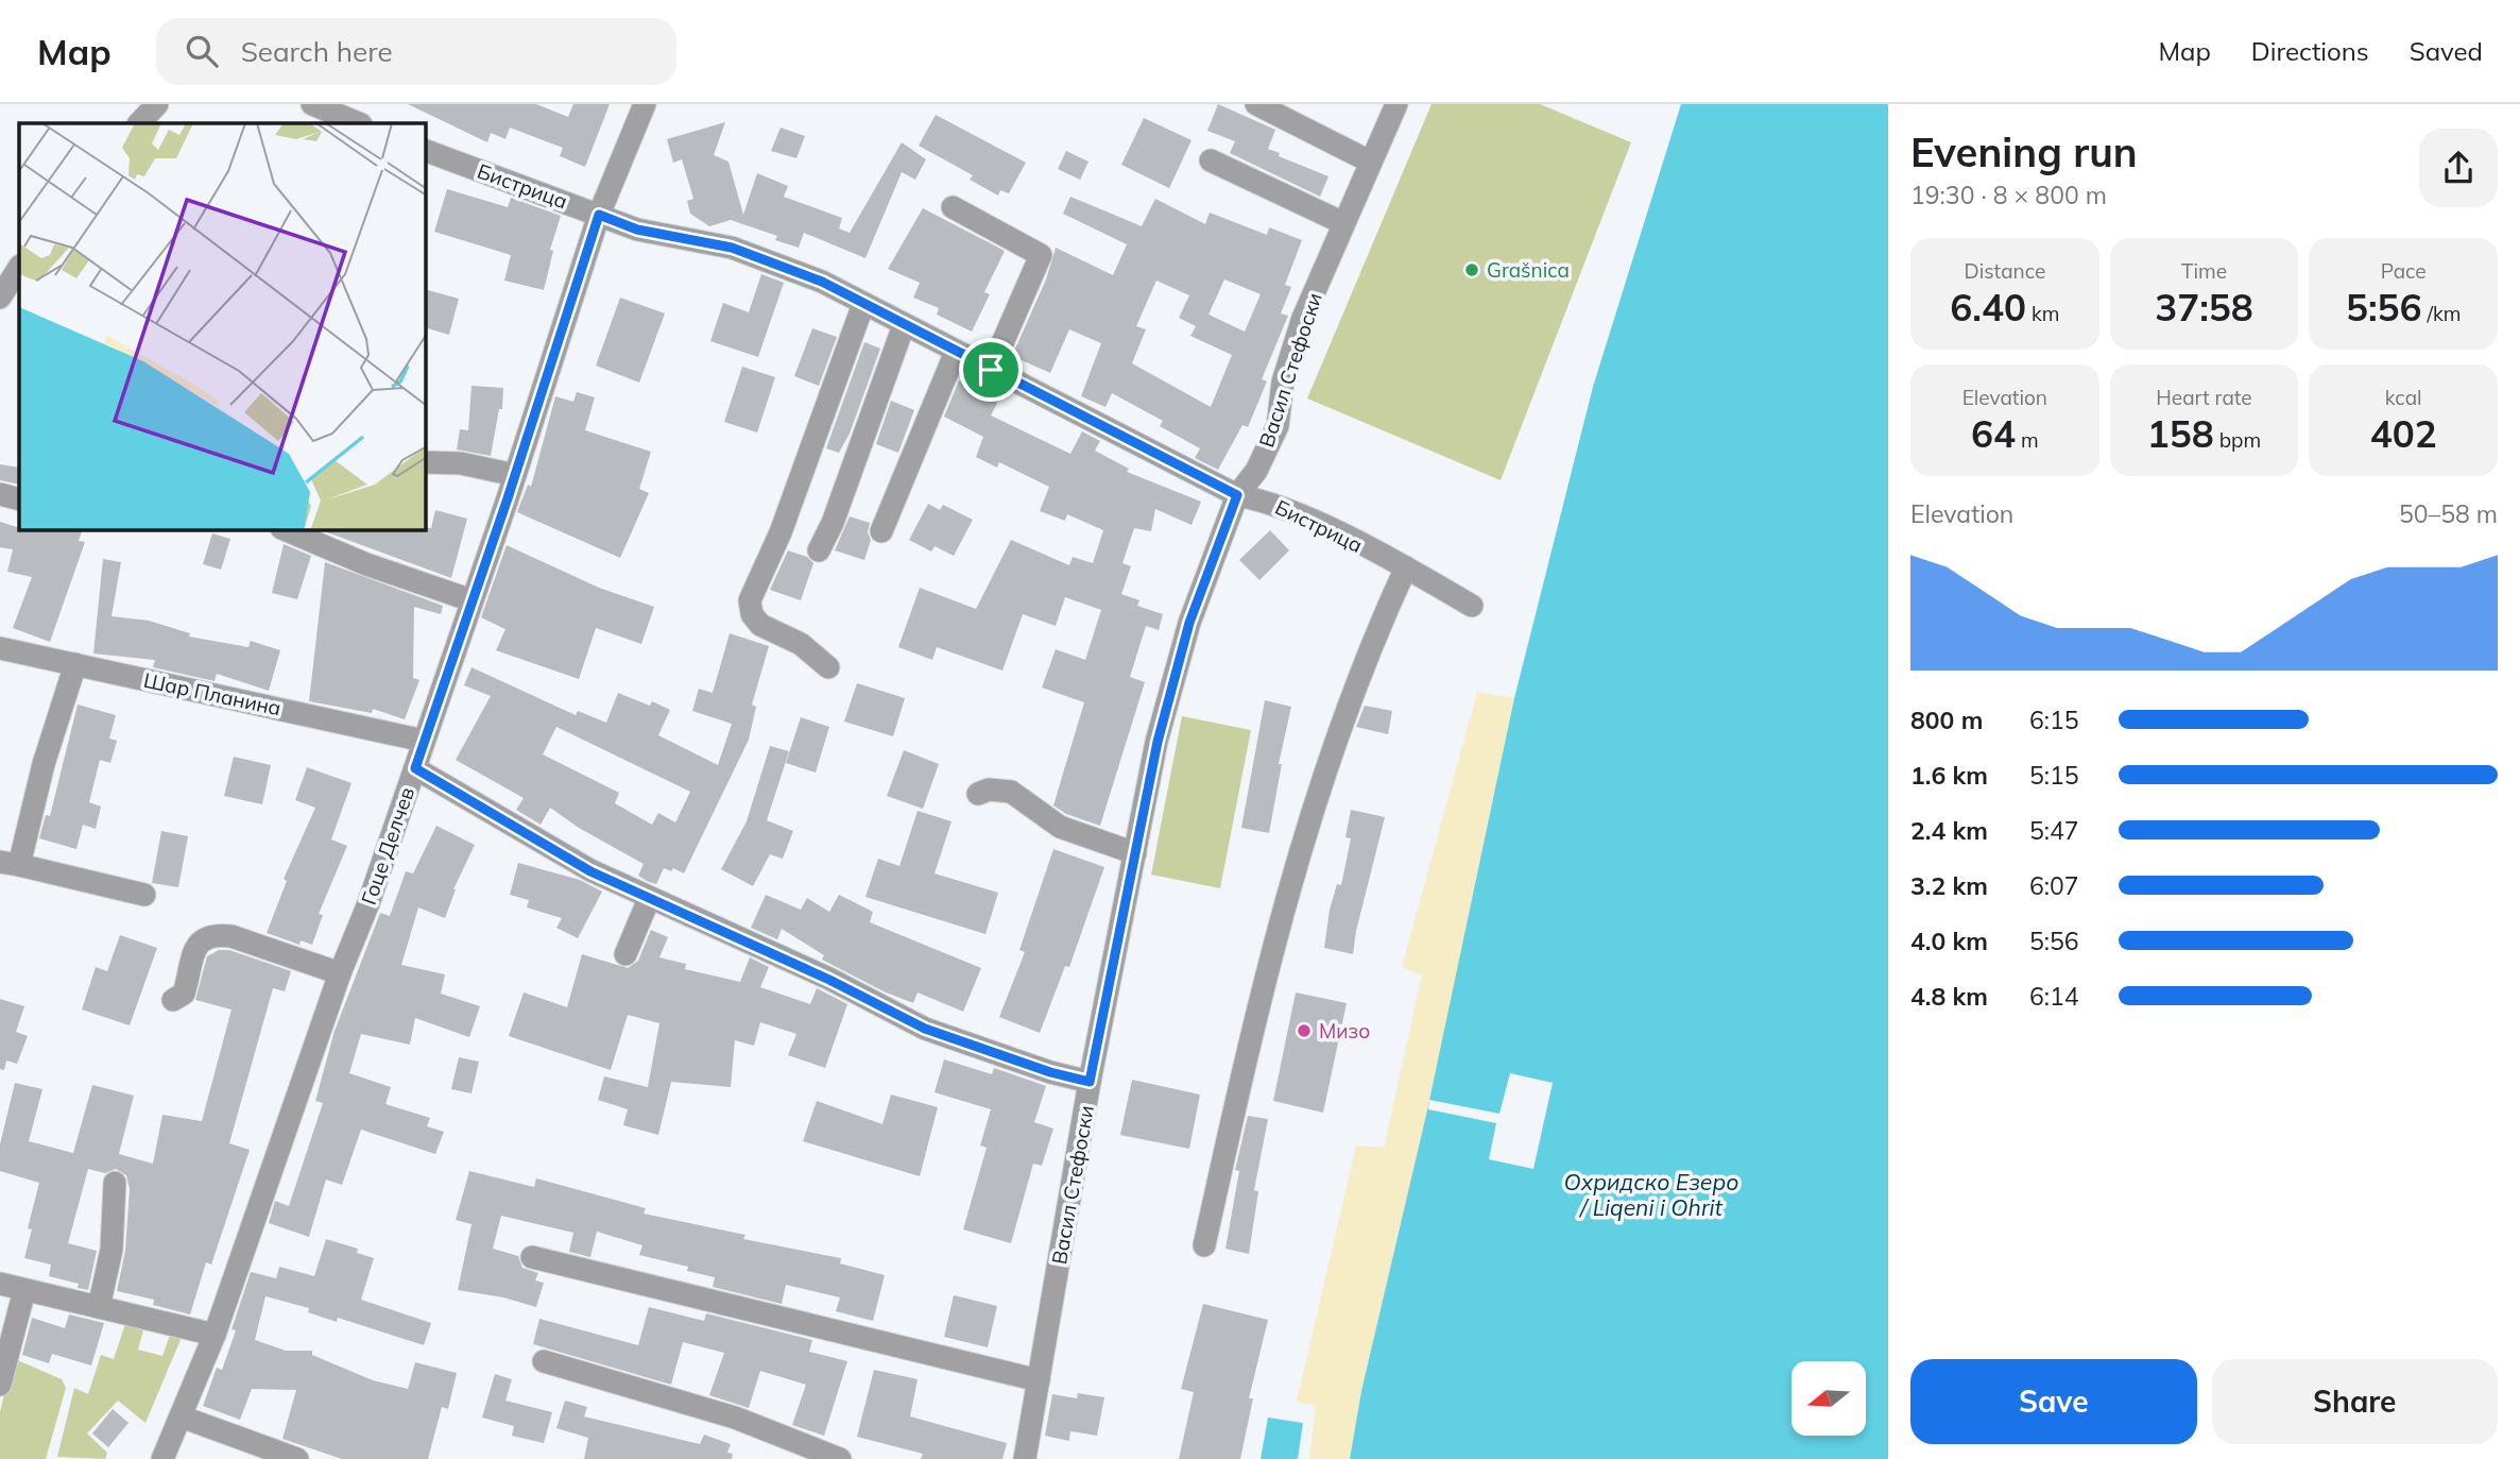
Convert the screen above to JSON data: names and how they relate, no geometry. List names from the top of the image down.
{
  "streets": {
    "street": [
      "Бистрица",
      "Васил Стефоски",
      "Шар Планина",
      "Гоце Делчев"
    ]
  },
  "crossings": [
    ["Бистрица", "Васил Стефоски"],
    ["Бистрица", "Гоце Делчев"],
    ["Шар Планина", "Гоце Делчев"]
  ],
  "water": ["Охридско Езеро / Liqeni i Ohrit"],
  "places": ["Grašnica", "Мизо"],
  "north": "left",
  "page": {
    "header": "Map",
    "search": "Search here",
    "nav": ["Map", "Directions", "Saved"],
    "heading": ["Evening run", "19:30 · 8 × 800 m"],
    "stats": [
      ["Distance", "6.40 km"],
      ["Time", "37:58"],
      ["Pace", "5:56 /km"],
      ["Elevation", "64 m"],
      ["Heart rate", "158 bpm"],
      ["kcal", "402"]
    ],
    "chart": ["Elevation", "50–58 m"],
    "list": [
      {
        "name": "800 m",
        "note": "6:15"
      },
      {
        "name": "1.6 km",
        "note": "5:15"
      },
      {
        "name": "2.4 km",
        "note": "5:47"
      },
      {
        "name": "3.2 km",
        "note": "6:07"
      },
      {
        "name": "4.0 km",
        "note": "5:56"
      },
      {
        "name": "4.8 km",
        "note": "6:14"
      }
    ],
    "buttons": ["Save", "Share"]
  }
}
